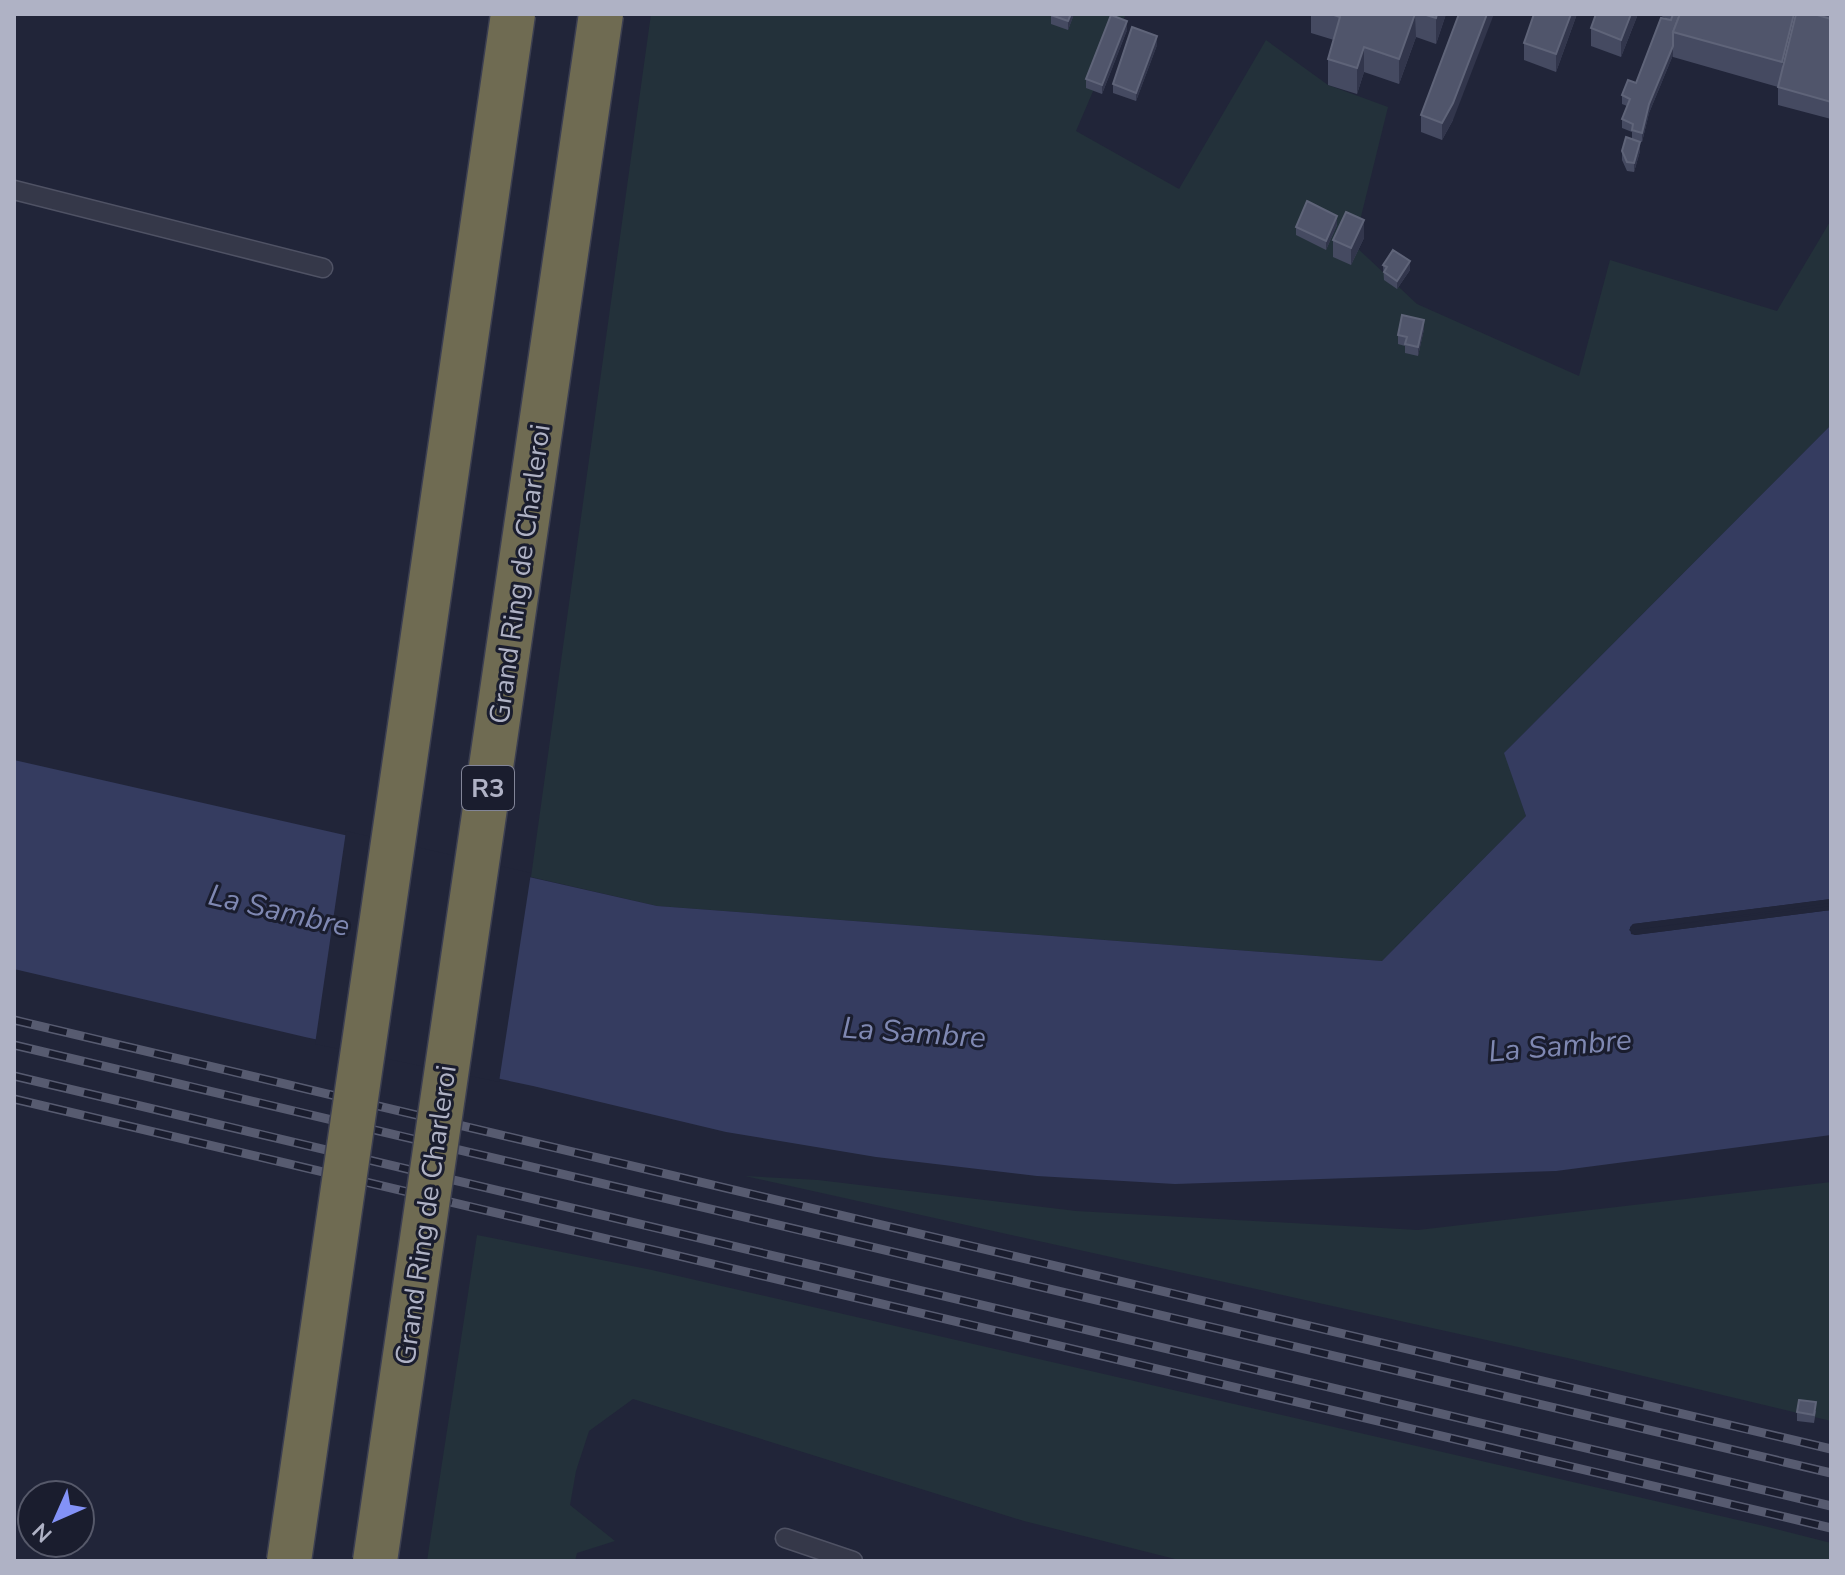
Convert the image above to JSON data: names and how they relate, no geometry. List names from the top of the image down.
{
  "streets": {
    "highway": ["Grand Ring de Charleroi", "R3"]
  },
  "water": ["La Sambre"],
  "north": "bottom left"
}
